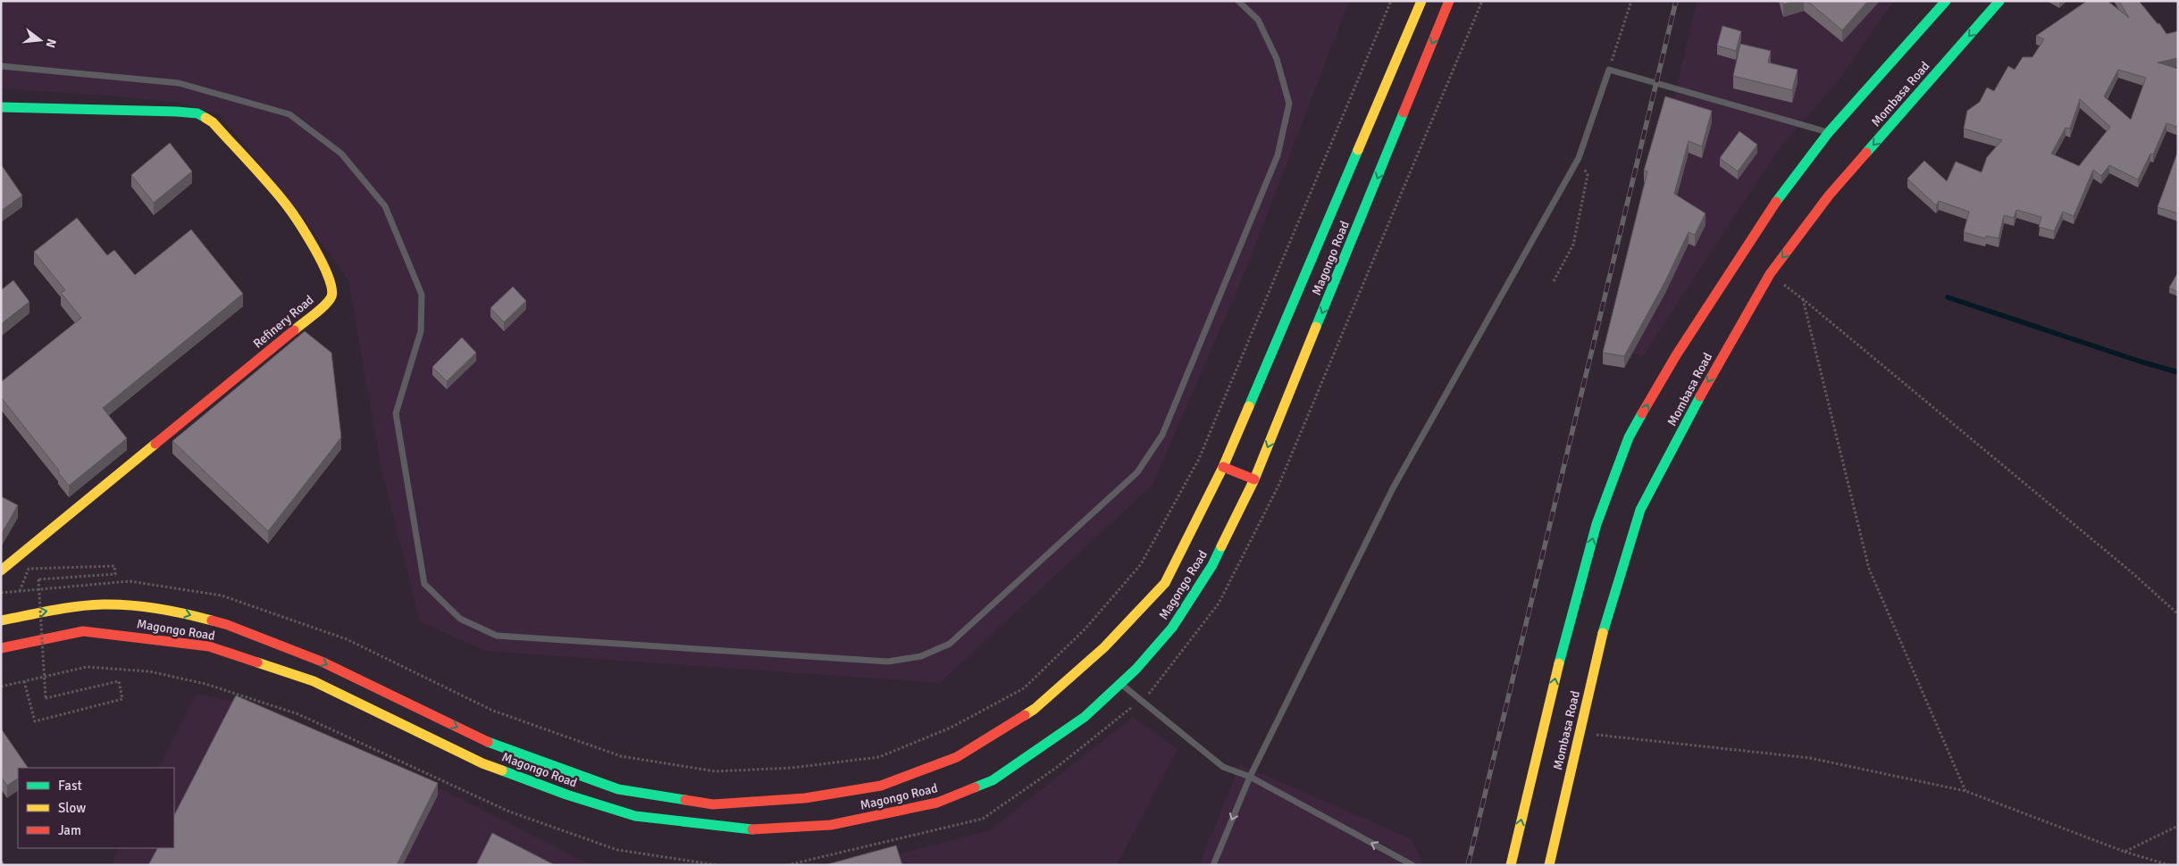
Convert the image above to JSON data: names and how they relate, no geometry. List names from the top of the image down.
{
  "streets": {
    "main road": ["Mombasa Road", "Magongo Road", "Refinery Road"]
  },
  "legend": ["Fast", "Slow", "Jam"],
  "north": "right"
}
